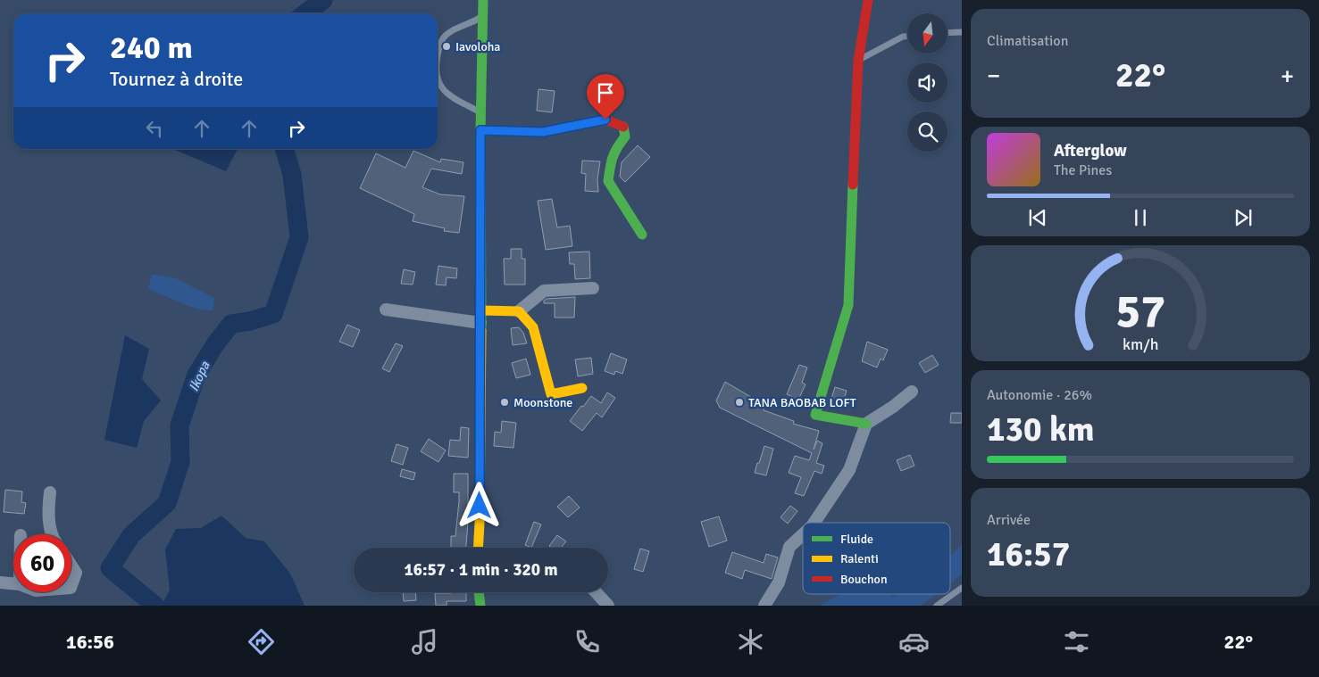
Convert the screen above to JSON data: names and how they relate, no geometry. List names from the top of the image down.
{
  "water": ["Ikopa"],
  "places": ["Iavoloha", "Moonstone", "TANA BAOBAB LOFT"],
  "legend": ["Fluide", "Ralenti", "Bouchon"],
  "north": "bottom",
  "page": {
    "tile": [
      "Climatisation",
      ["Autonomie · 26%", "130 km"],
      ["Arrivée", "16:57"]
    ],
    "turn": ["240 m", "Tournez à droite"],
    "heat": ["−", "22°", "+"],
    "song": ["Afterglow", "The Pines"],
    "limit": "60",
    "trip": "16:57 · 1 min · 320 m",
    "tabs": ["16:56", "22°"],
    "gauge": ["57", "km/h"]
  }
}
